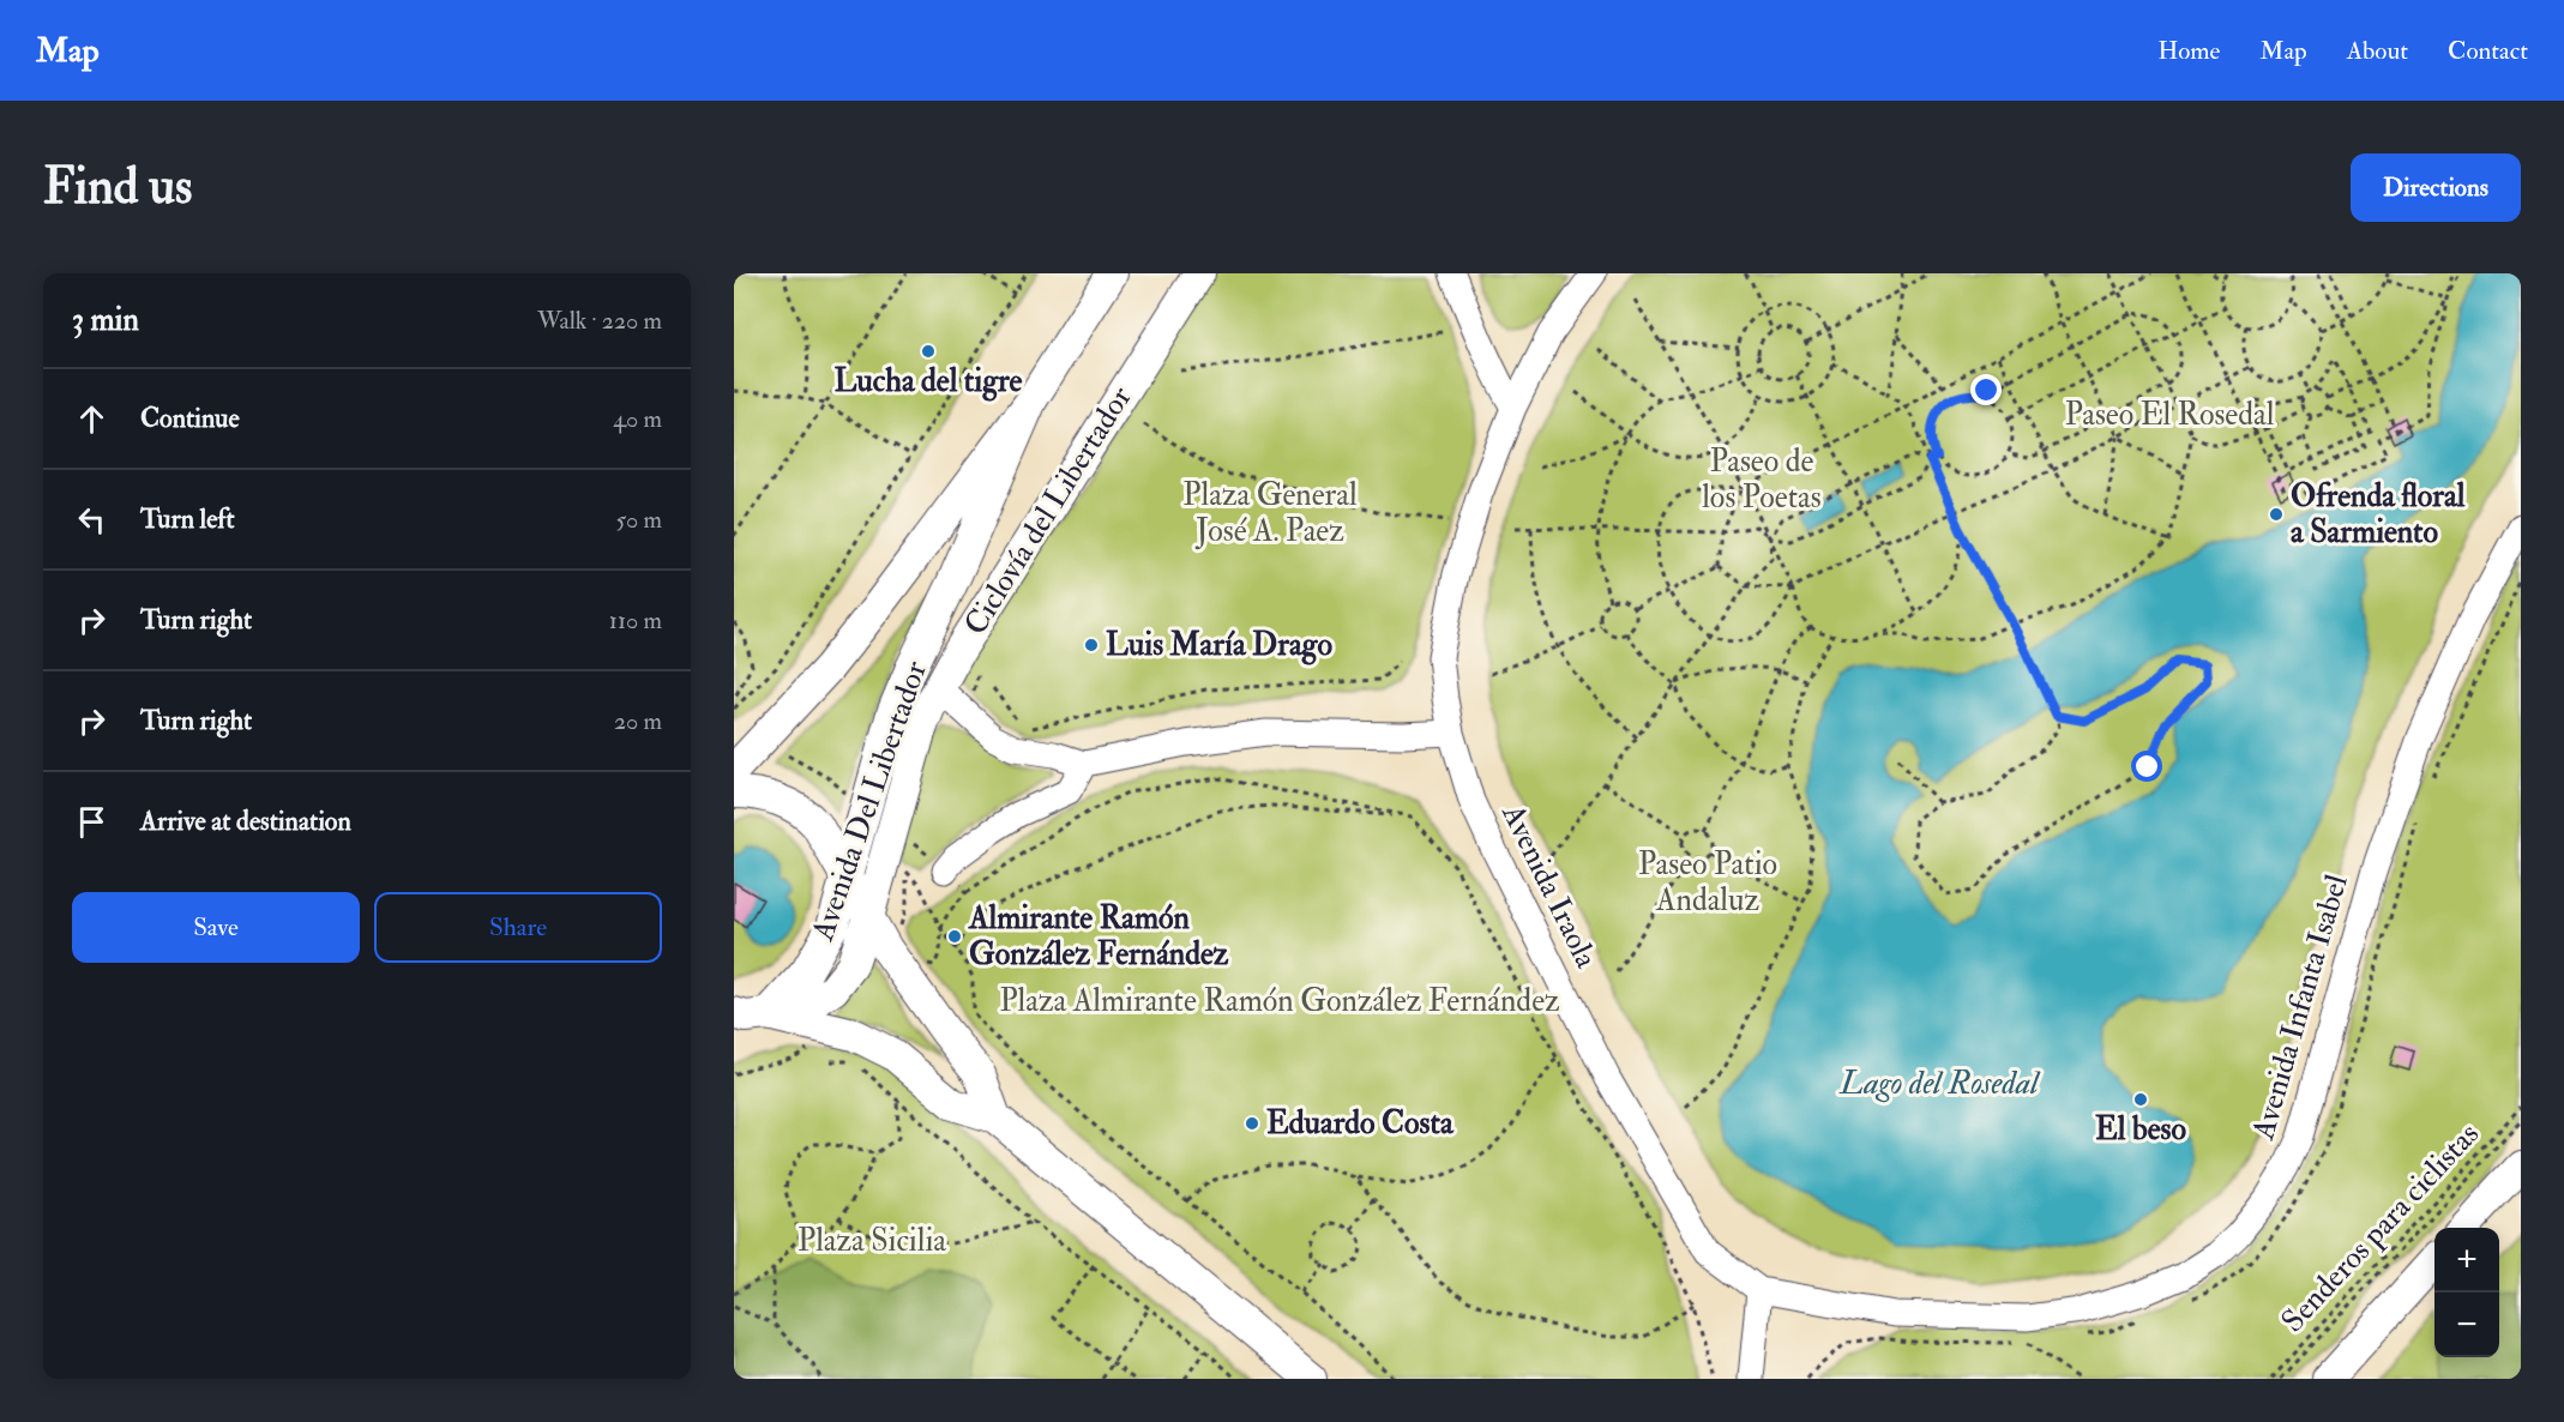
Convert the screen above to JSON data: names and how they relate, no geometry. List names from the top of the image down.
{
  "streets": {
    "main road": ["Avenida Del Libertador"],
    "street": ["Avenida Iraola", "Avenida Infanta Isabel"],
    "path": ["Ciclovía del Libertador", "Senderos para ciclistas"]
  },
  "crossings": [
    ["Avenida Iraola", "Avenida Infanta Isabel"]
  ],
  "water": ["Lago del Rosedal"],
  "parks": [
    "Paseo El Rosedal",
    "Paseo de los Poetas",
    "Plaza General José A. Paez",
    "Paseo Patio Andaluz",
    "Plaza Almirante Ramón González Fernández",
    "Plaza Sicilia"
  ],
  "places": [
    "Lucha del tigre",
    "Ofrenda floral a Sarmiento",
    "Luis María Drago",
    "Almirante Ramón González Fernández",
    "El beso",
    "Eduardo Costa"
  ],
  "page": {
    "header": "Map",
    "nav": [
      "Home",
      "Map",
      "About",
      "Contact"
    ],
    "buttons": [
      "Directions",
      ["Save", "Share"]
    ],
    "title": "Find us",
    "heading": ["3 min", "Walk · 220 m"],
    "list": [
      ["Continue", "40 m"],
      ["Turn left", "50 m"],
      ["Turn right", "110 m"],
      ["Turn right", "20 m"],
      "Arrive at destination"
    ],
    "map_buttons": ["+", "−"]
  }
}
